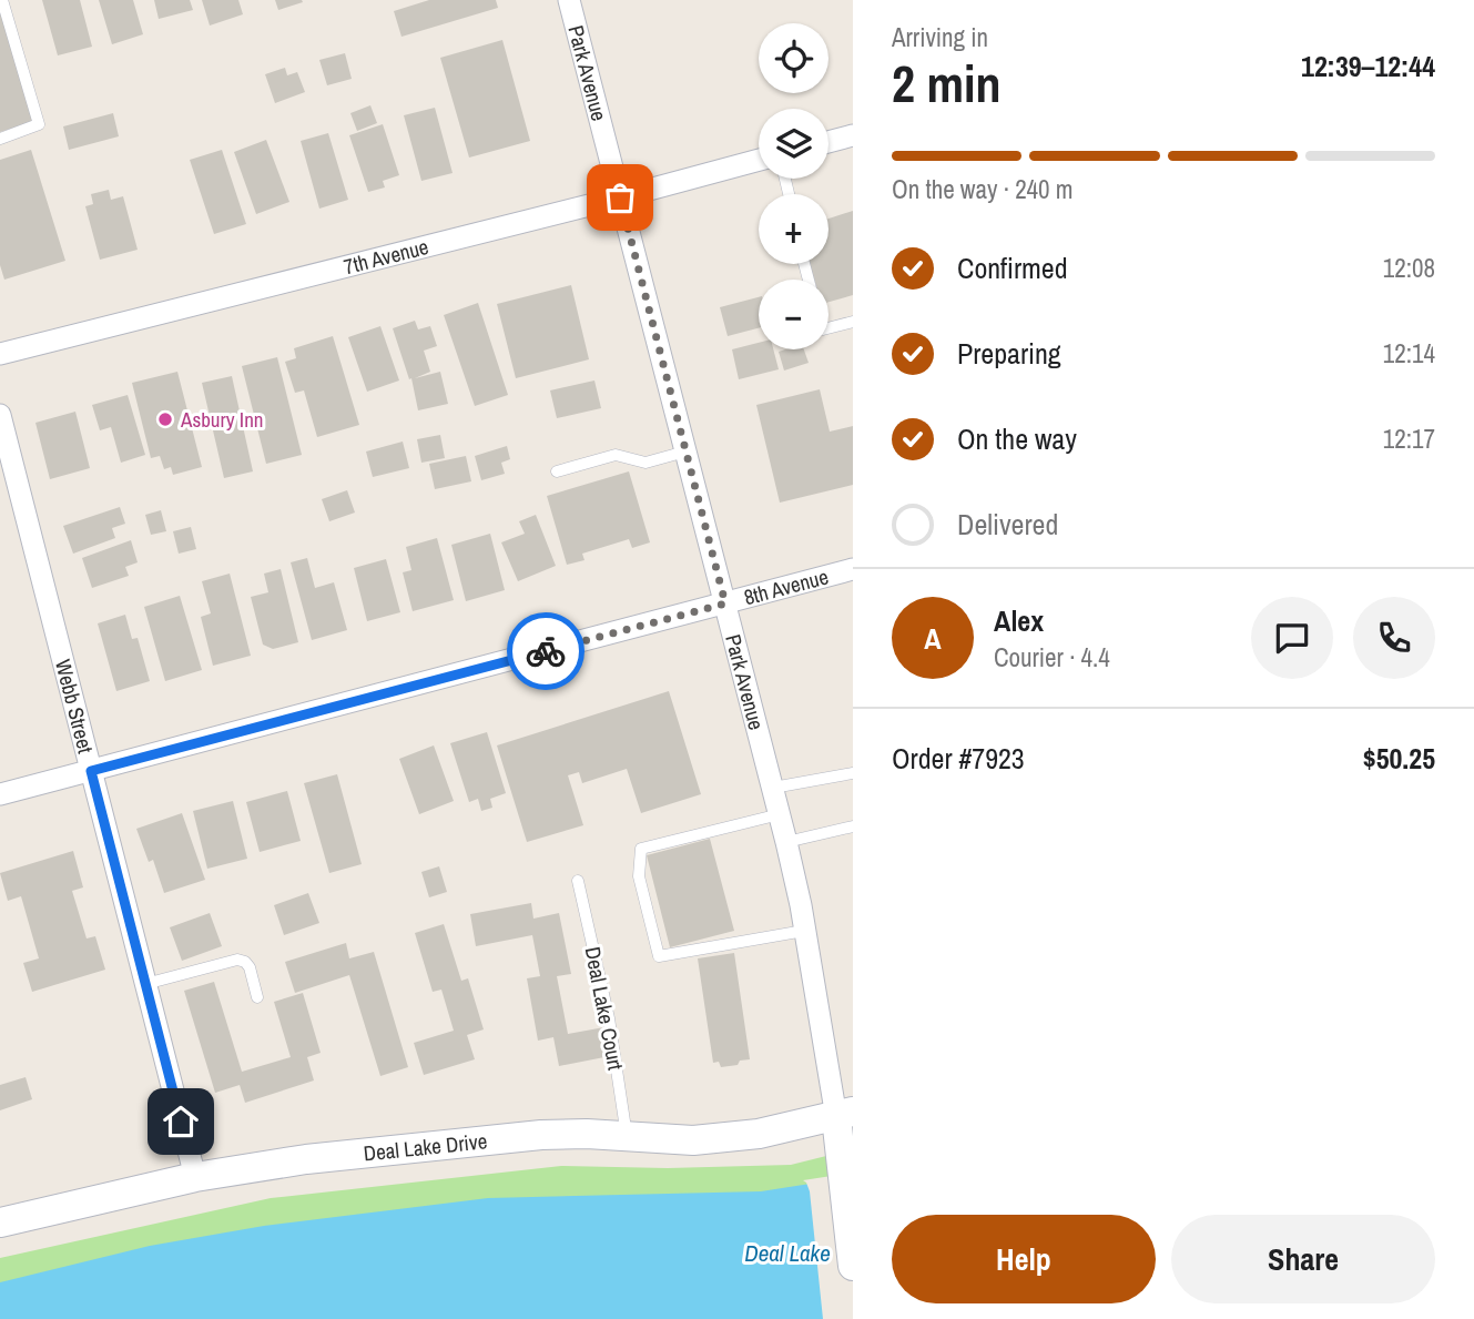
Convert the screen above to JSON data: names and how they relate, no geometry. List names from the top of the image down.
{
  "streets": {
    "street": [
      "Park Avenue",
      "7th Avenue",
      "8th Avenue",
      "Webb Street",
      "Deal Lake Drive"
    ],
    "lane": ["Deal Lake Court"]
  },
  "crossings": [
    ["Park Avenue", "7th Avenue"],
    ["Park Avenue", "8th Avenue"],
    ["Park Avenue", "Deal Lake Drive"],
    ["8th Avenue", "Webb Street"],
    ["Webb Street", "Deal Lake Drive"],
    ["Deal Lake Court", "Deal Lake Drive"]
  ],
  "water": ["Deal Lake"],
  "places": ["Asbury Inn"],
  "page": {
    "heading": ["2 min", "Arriving in", "12:39–12:44"],
    "panel": [
      "Alex",
      "Courier · 4.4",
      "Order #7923",
      "$50.25"
    ],
    "map_buttons": ["+", "−"],
    "bar": "On the way · 240 m",
    "list": [
      ["Confirmed", "12:08"],
      ["Preparing", "12:14"],
      ["On the way", "12:17"],
      "Delivered"
    ],
    "round": "A",
    "buttons": ["Help", "Share"]
  }
}
